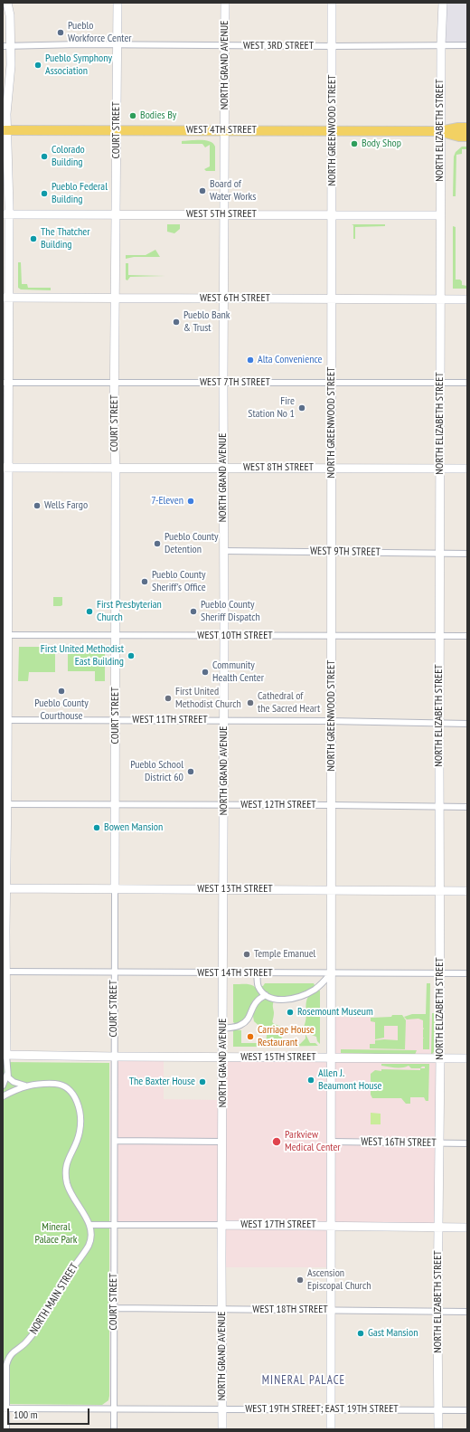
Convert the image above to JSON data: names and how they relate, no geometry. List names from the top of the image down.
{
  "streets": {
    "main road": ["WEST 4TH STREET"],
    "street": [
      "WEST 3RD STREET",
      "NORTH GRAND AVENUE",
      "COURT STREET",
      "NORTH GREENWOOD STREET",
      "NORTH ELIZABETH STREET",
      "WEST 5TH STREET",
      "WEST 6TH STREET",
      "WEST 7TH STREET",
      "WEST 8TH STREET",
      "WEST 9TH STREET",
      "WEST 10TH STREET",
      "WEST 11TH STREET",
      "WEST 12TH STREET",
      "WEST 13TH STREET",
      "WEST 14TH STREET",
      "WEST 15TH STREET",
      "WEST 16TH STREET",
      "WEST 17TH STREET",
      "NORTH MAIN STREET",
      "WEST 18TH STREET",
      "WEST 19TH STREET; EAST 19TH STREET"
    ]
  },
  "crossings": [
    ["WEST 3RD STREET", "NORTH GRAND AVENUE"],
    ["WEST 3RD STREET", "COURT STREET"],
    ["WEST 3RD STREET", "NORTH GREENWOOD STREET"],
    ["WEST 3RD STREET", "NORTH ELIZABETH STREET"],
    ["NORTH GRAND AVENUE", "WEST 4TH STREET"],
    ["NORTH GRAND AVENUE", "WEST 5TH STREET"],
    ["NORTH GRAND AVENUE", "WEST 6TH STREET"],
    ["NORTH GRAND AVENUE", "WEST 7TH STREET"],
    ["NORTH GRAND AVENUE", "WEST 8TH STREET"],
    ["NORTH GRAND AVENUE", "WEST 9TH STREET"],
    ["NORTH GRAND AVENUE", "WEST 10TH STREET"],
    ["NORTH GRAND AVENUE", "WEST 11TH STREET"],
    ["NORTH GRAND AVENUE", "WEST 12TH STREET"],
    ["NORTH GRAND AVENUE", "WEST 13TH STREET"],
    ["NORTH GRAND AVENUE", "WEST 14TH STREET"],
    ["NORTH GRAND AVENUE", "WEST 15TH STREET"],
    ["NORTH GRAND AVENUE", "WEST 17TH STREET"],
    ["NORTH GRAND AVENUE", "WEST 18TH STREET"],
    ["NORTH GRAND AVENUE", "WEST 19TH STREET; EAST 19TH STREET"],
    ["COURT STREET", "WEST 4TH STREET"],
    ["COURT STREET", "WEST 5TH STREET"],
    ["COURT STREET", "WEST 6TH STREET"],
    ["COURT STREET", "WEST 7TH STREET"],
    ["COURT STREET", "WEST 8TH STREET"],
    ["COURT STREET", "WEST 10TH STREET"],
    ["COURT STREET", "WEST 11TH STREET"],
    ["COURT STREET", "WEST 12TH STREET"],
    ["COURT STREET", "WEST 13TH STREET"],
    ["COURT STREET", "WEST 14TH STREET"],
    ["COURT STREET", "WEST 15TH STREET"],
    ["COURT STREET", "WEST 17TH STREET"],
    ["COURT STREET", "WEST 18TH STREET"],
    ["COURT STREET", "WEST 19TH STREET; EAST 19TH STREET"],
    ["WEST 4TH STREET", "NORTH GREENWOOD STREET"],
    ["WEST 4TH STREET", "NORTH ELIZABETH STREET"],
    ["NORTH GREENWOOD STREET", "WEST 5TH STREET"],
    ["NORTH GREENWOOD STREET", "WEST 6TH STREET"],
    ["NORTH GREENWOOD STREET", "WEST 7TH STREET"],
    ["NORTH GREENWOOD STREET", "WEST 8TH STREET"],
    ["NORTH GREENWOOD STREET", "WEST 9TH STREET"],
    ["NORTH GREENWOOD STREET", "WEST 10TH STREET"],
    ["NORTH GREENWOOD STREET", "WEST 11TH STREET"],
    ["NORTH GREENWOOD STREET", "WEST 12TH STREET"],
    ["NORTH GREENWOOD STREET", "WEST 13TH STREET"],
    ["NORTH GREENWOOD STREET", "WEST 14TH STREET"],
    ["NORTH GREENWOOD STREET", "WEST 15TH STREET"],
    ["NORTH GREENWOOD STREET", "WEST 16TH STREET"],
    ["NORTH GREENWOOD STREET", "WEST 17TH STREET"],
    ["NORTH GREENWOOD STREET", "WEST 18TH STREET"],
    ["NORTH GREENWOOD STREET", "WEST 19TH STREET; EAST 19TH STREET"],
    ["NORTH ELIZABETH STREET", "WEST 5TH STREET"],
    ["NORTH ELIZABETH STREET", "WEST 6TH STREET"],
    ["NORTH ELIZABETH STREET", "WEST 7TH STREET"],
    ["NORTH ELIZABETH STREET", "WEST 8TH STREET"],
    ["NORTH ELIZABETH STREET", "WEST 9TH STREET"],
    ["NORTH ELIZABETH STREET", "WEST 10TH STREET"],
    ["NORTH ELIZABETH STREET", "WEST 11TH STREET"],
    ["NORTH ELIZABETH STREET", "WEST 12TH STREET"],
    ["NORTH ELIZABETH STREET", "WEST 13TH STREET"],
    ["NORTH ELIZABETH STREET", "WEST 14TH STREET"],
    ["NORTH ELIZABETH STREET", "WEST 15TH STREET"],
    ["NORTH ELIZABETH STREET", "WEST 16TH STREET"],
    ["NORTH ELIZABETH STREET", "WEST 17TH STREET"],
    ["NORTH ELIZABETH STREET", "WEST 18TH STREET"],
    ["NORTH ELIZABETH STREET", "WEST 19TH STREET; EAST 19TH STREET"],
    ["WEST 17TH STREET", "NORTH MAIN STREET"],
    ["NORTH MAIN STREET", "WEST 19TH STREET; EAST 19TH STREET"]
  ],
  "districts": ["MINERAL PALACE"],
  "parks": ["Mineral Palace Park"],
  "places": [
    "Pueblo Workforce Center",
    "Pueblo Symphony Association",
    "Bodies By",
    "Body Shop",
    "Colorado Building",
    "Board of Water Works",
    "Pueblo Federal Building",
    "The Thatcher Building",
    "Pueblo Bank & Trust",
    "Alta Convenience",
    "Fire Station No 1",
    "7-Eleven",
    "Wells Fargo",
    "Pueblo County Detention",
    "Pueblo County Sheriff's Office",
    "First Presbyterian Church",
    "Pueblo County Sheriff Dispatch",
    "First United Methodist East Building",
    "Community Health Center",
    "Pueblo County Courthouse",
    "First United Methodist Church",
    "Cathedral of the Sacred Heart",
    "Pueblo School District 60",
    "Bowen Mansion",
    "Temple Emanuel",
    "Rosemount Museum",
    "Carriage House Restaurant",
    "Allen J. Beaumont House",
    "The Baxter House",
    "Parkview Medical Center",
    "Ascension Episcopal Church",
    "Gast Mansion"
  ],
  "scale_bar": "100 m"
}
